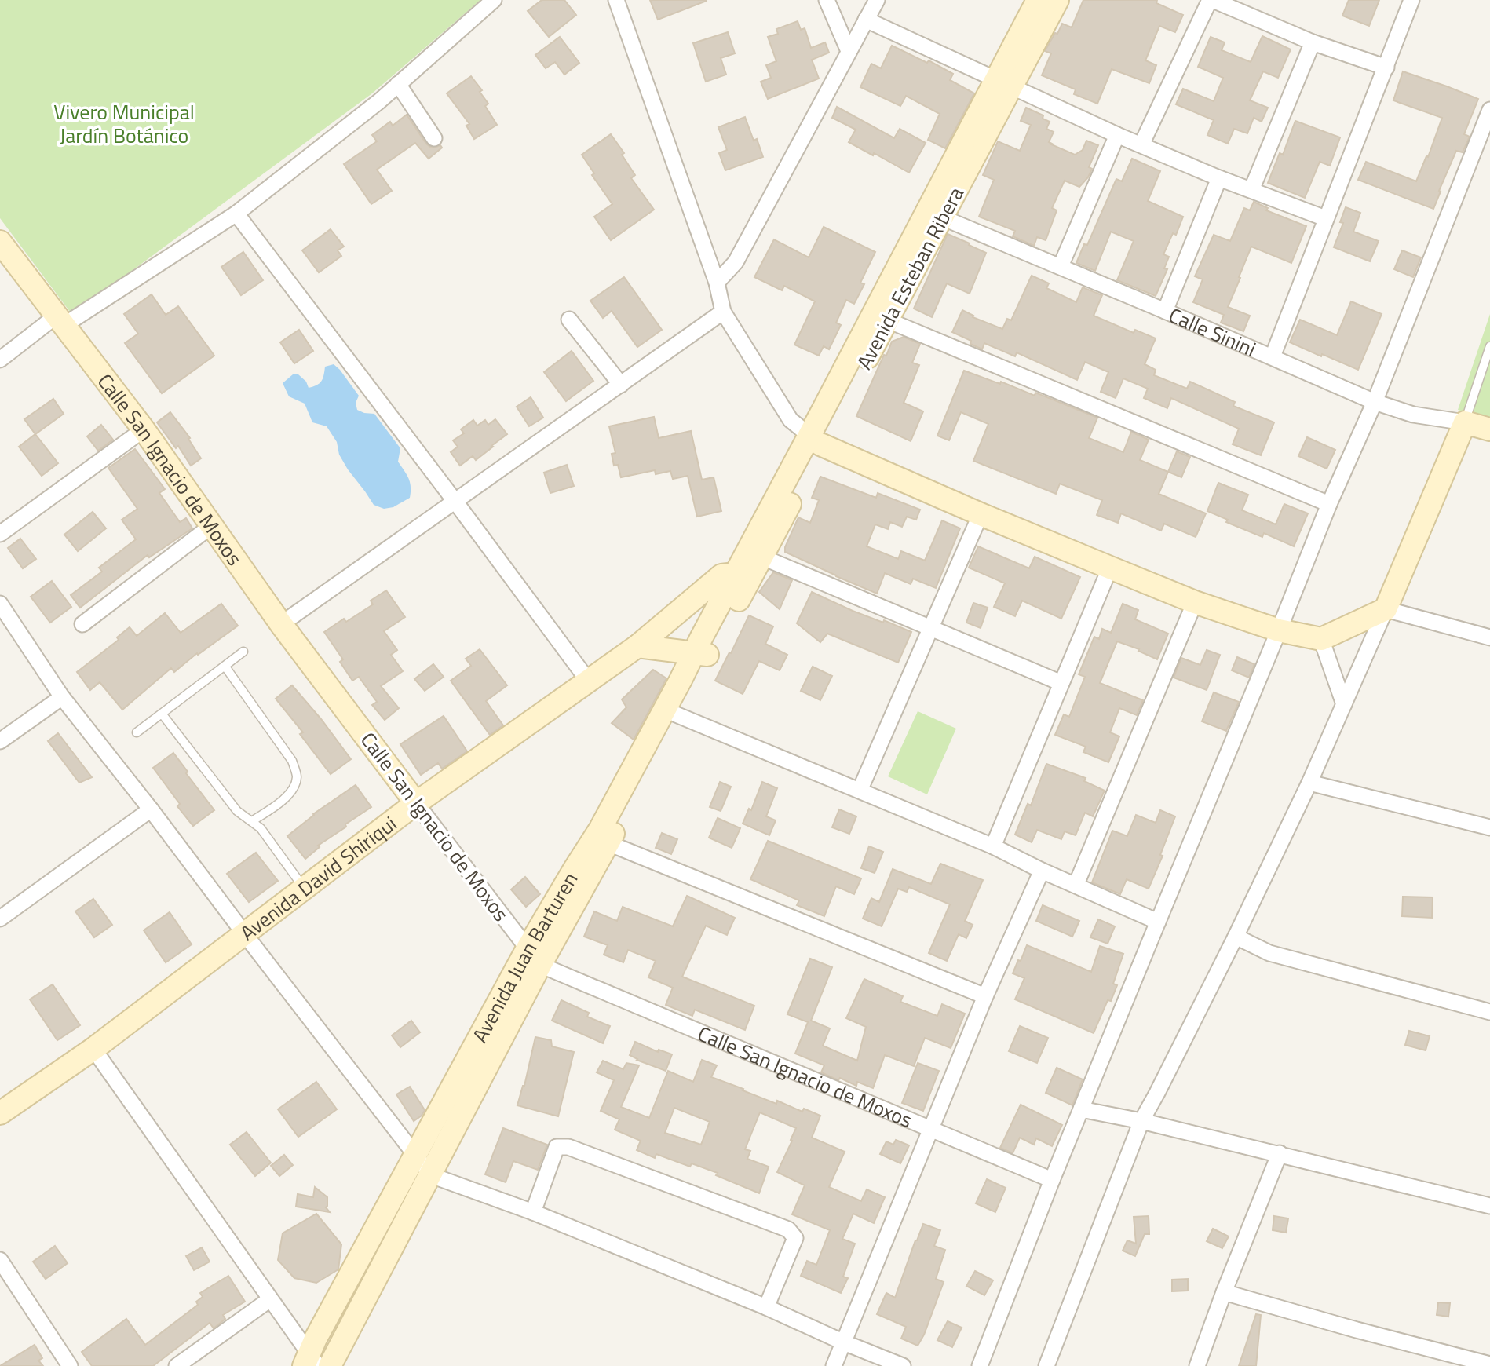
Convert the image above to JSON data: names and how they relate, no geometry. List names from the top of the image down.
{
  "streets": {
    "street": [
      "Avenida Esteban Ribera",
      "Calle Sinini",
      "Calle San Ignacio de Moxos",
      "Avenida David Shiriqui",
      "Avenida Juan Barturen"
    ]
  },
  "crossings": [
    ["Avenida Esteban Ribera", "Calle Sinini"],
    ["Avenida Esteban Ribera", "Avenida Juan Barturen"],
    ["Calle San Ignacio de Moxos", "Avenida David Shiriqui"],
    ["Calle San Ignacio de Moxos", "Avenida Juan Barturen"],
    ["Avenida David Shiriqui", "Avenida Juan Barturen"]
  ],
  "parks": ["Vivero Municipal Jardín Botánico"]
}
